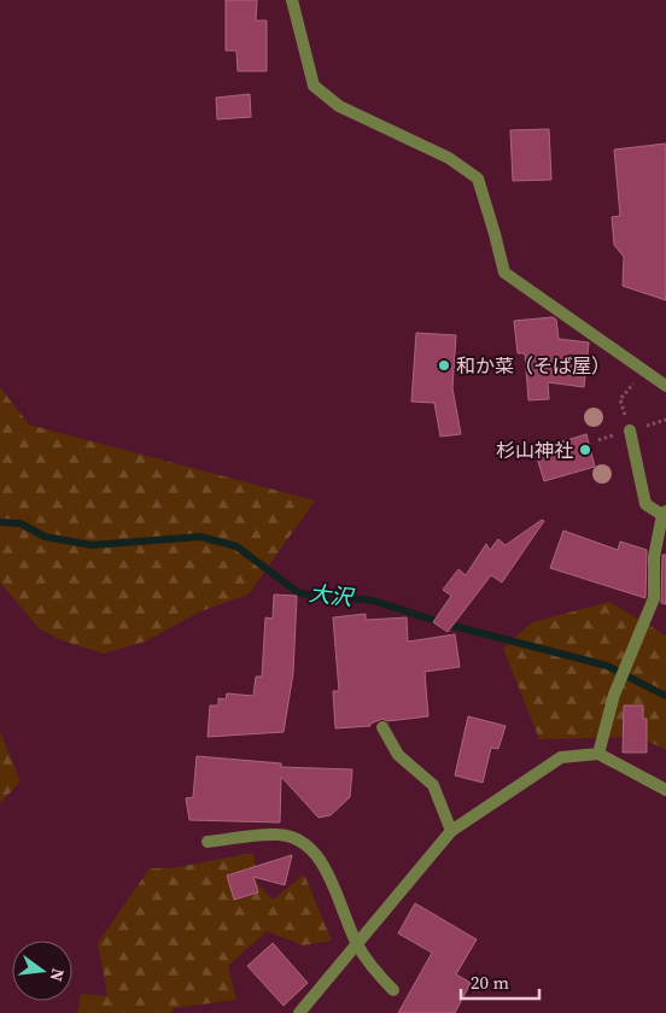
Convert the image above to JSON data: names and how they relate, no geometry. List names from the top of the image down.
{
  "water": ["大沢"],
  "places": ["和か菜（そば屋）", "杉山神社"],
  "scale_bar": "20 m",
  "north": "right"
}
